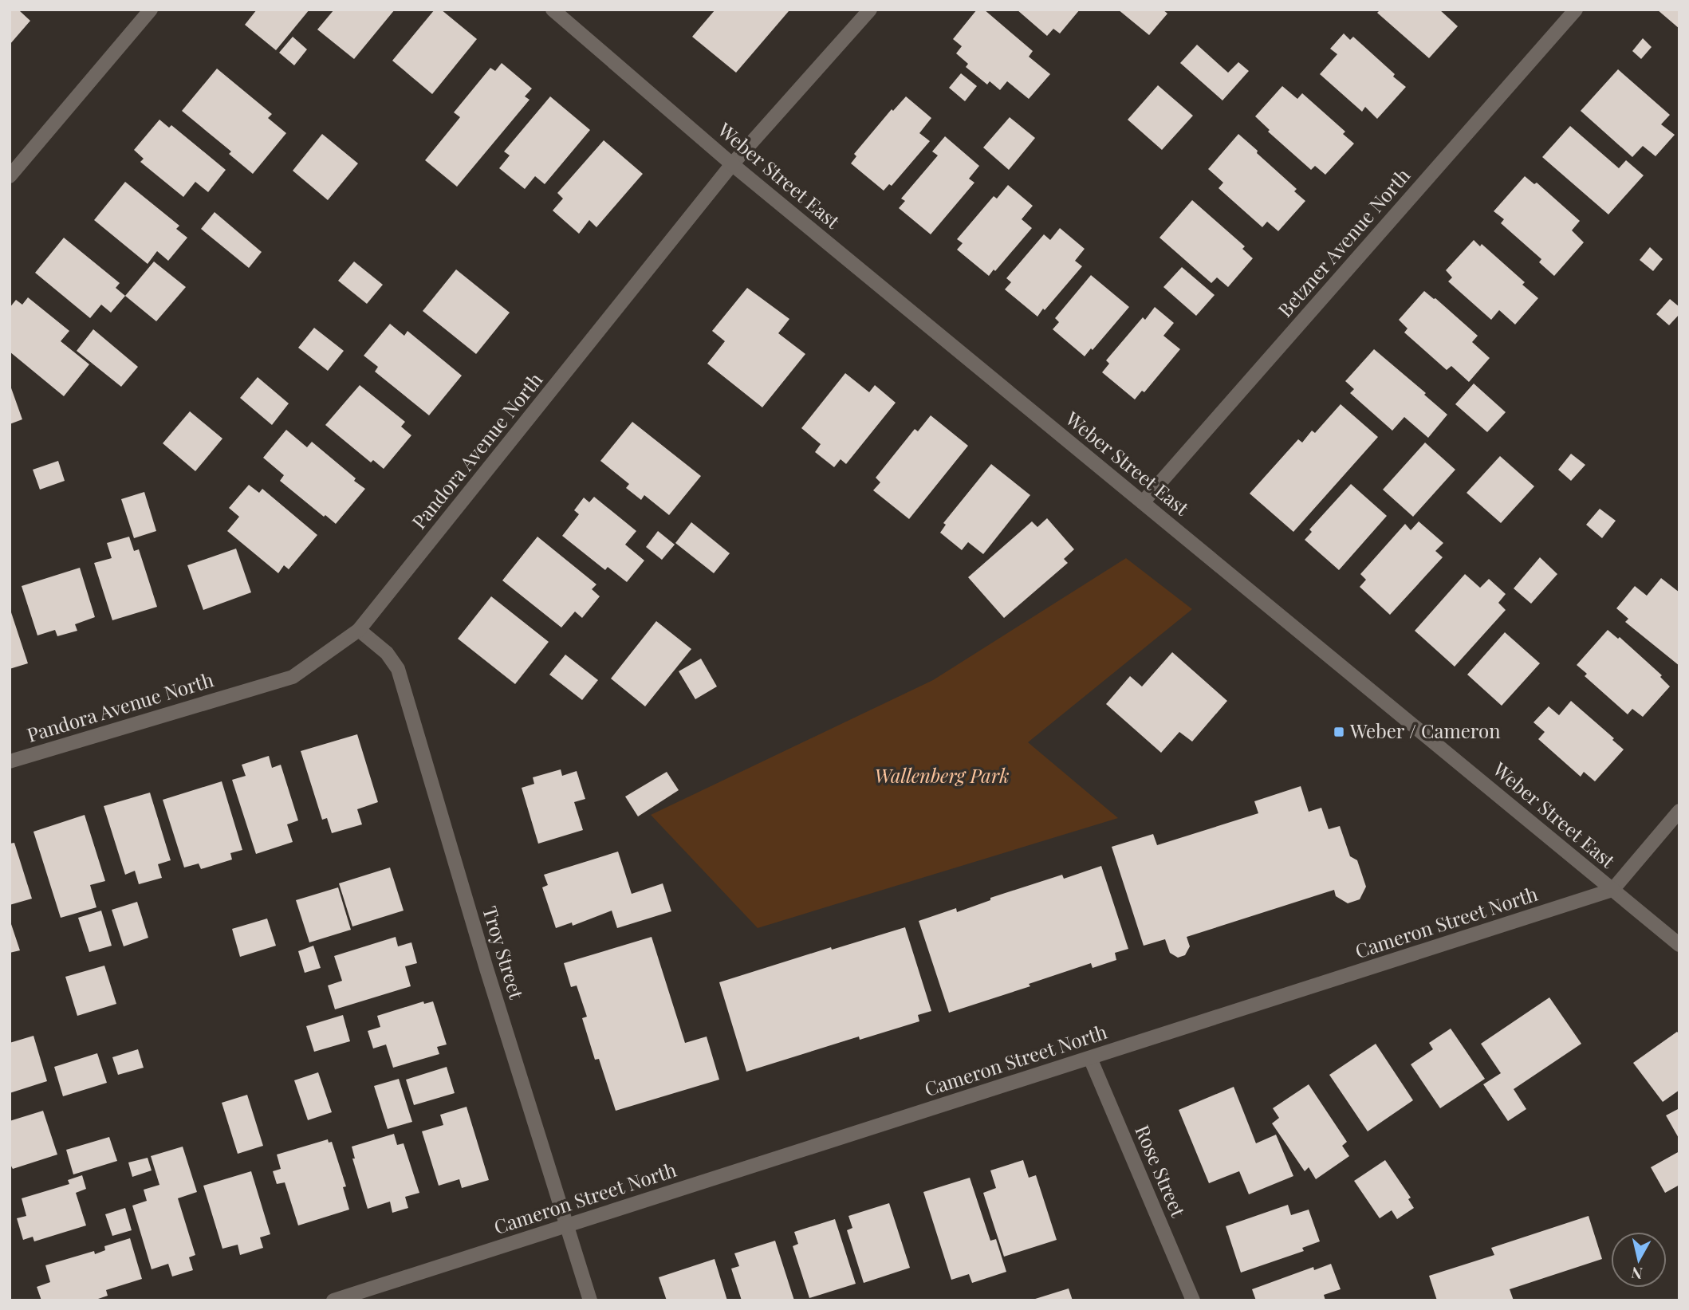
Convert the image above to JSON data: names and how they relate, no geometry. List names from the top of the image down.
{
  "streets": {
    "street": [
      "Weber Street East",
      "Betzner Avenue North",
      "Pandora Avenue North",
      "Cameron Street North",
      "Troy Street",
      "Rose Street"
    ]
  },
  "crossings": [
    ["Weber Street East", "Betzner Avenue North"],
    ["Weber Street East", "Pandora Avenue North"],
    ["Weber Street East", "Cameron Street North"],
    ["Pandora Avenue North", "Troy Street"],
    ["Cameron Street North", "Troy Street"],
    ["Cameron Street North", "Rose Street"]
  ],
  "parks": ["Wallenberg Park"],
  "places": {
    "transit": ["Weber / Cameron"]
  },
  "north": "bottom"
}
